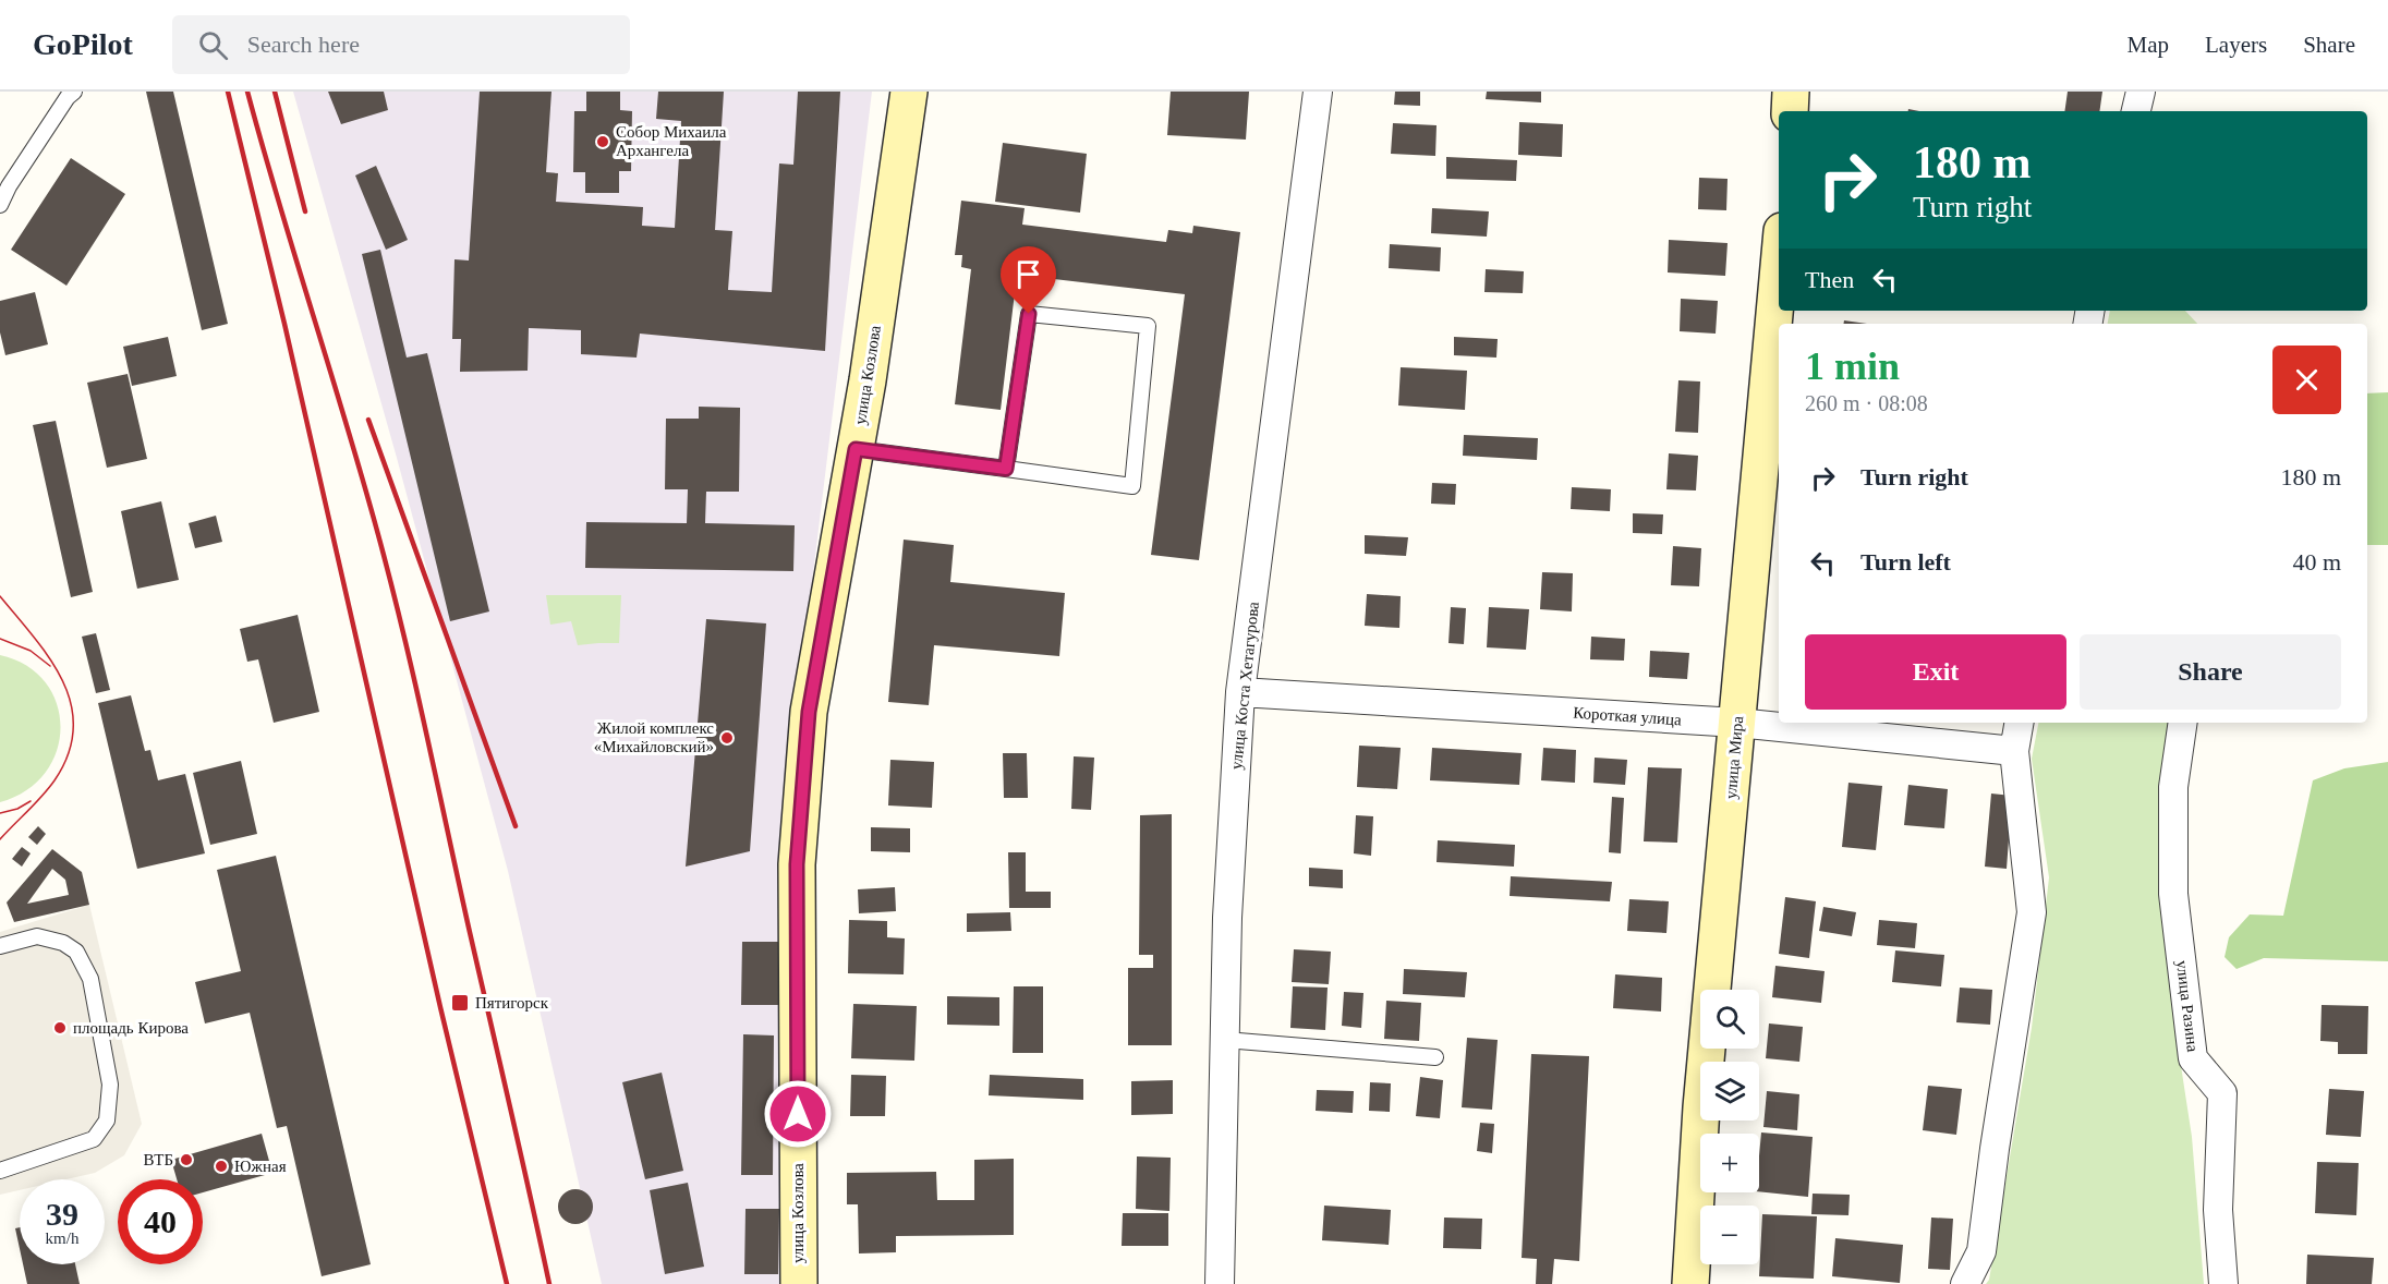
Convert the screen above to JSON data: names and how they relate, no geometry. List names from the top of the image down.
{
  "streets": {
    "street": [
      "улица Козлова",
      "улица Коста Хетагурова",
      "Короткая улица",
      "улица Мира",
      "улица Разина"
    ]
  },
  "crossings": [
    ["улица Коста Хетагурова", "Короткая улица"],
    ["Короткая улица", "улица Мира"]
  ],
  "places": {
    "other": [
      "Собор Михаила Архангела",
      "Жилой комплекс «Михайловский»",
      "площадь Кирова",
      "ВТБ",
      "Южная"
    ],
    "transit": ["Пятигорск"]
  },
  "page": {
    "header": "GoPilot",
    "search": "Search here",
    "nav": ["Map", "Layers", "Share"],
    "turn": ["180 m", "Turn right"],
    "then": "Then",
    "heading": ["1 min", "260 m · 08:08"],
    "list": [
      {
        "name": "Turn right",
        "value": "180 m"
      },
      {
        "name": "Turn left",
        "value": "40 m"
      }
    ],
    "buttons": ["Exit", "Share"],
    "map_buttons": ["+", "−"],
    "speed": "39 km/h",
    "limit": "40"
  }
}
